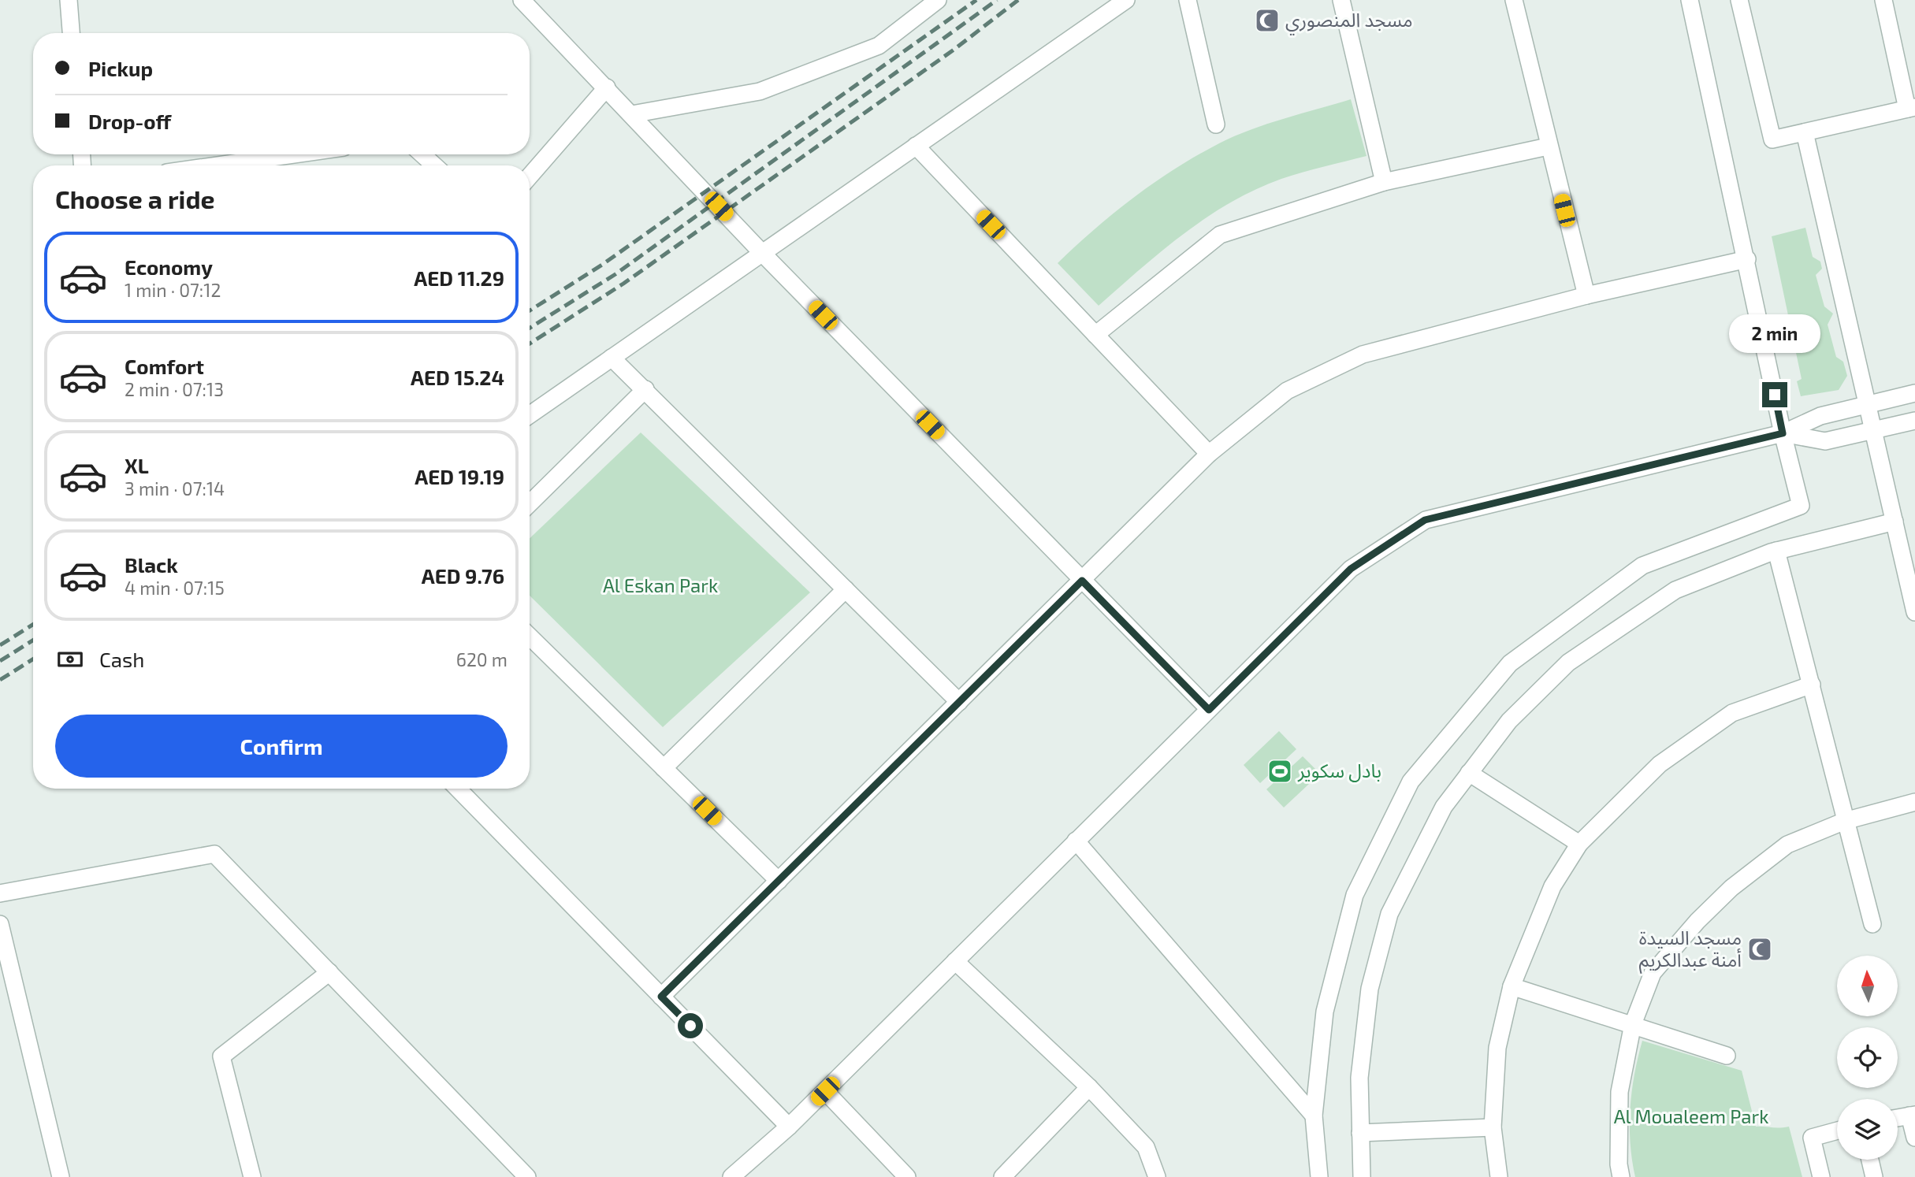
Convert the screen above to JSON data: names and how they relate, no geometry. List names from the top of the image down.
{
  "parks": ["Al Eskan Park", "Al Moualeem Park"],
  "places": {
    "mosque": ["مسجد المنصوري", "مسجد السيدة أمنة عبدالكريم"],
    "sports": ["بادل سكوير"]
  },
  "north": "top",
  "page": {
    "banner": ["Pickup", "Drop-off"],
    "heading": "Choose a ride",
    "list": [
      {
        "name": "Economy",
        "note": "1 min · 07:12",
        "value": "AED 11.29"
      },
      {
        "name": "Comfort",
        "note": "2 min · 07:13",
        "value": "AED 15.24"
      },
      {
        "name": "XL",
        "note": "3 min · 07:14",
        "value": "AED 19.19"
      },
      {
        "name": "Black",
        "note": "4 min · 07:15",
        "value": "AED 9.76"
      }
    ],
    "bubble": "2 min",
    "pay": ["Cash", "620 m"],
    "buttons": "Confirm"
  }
}
